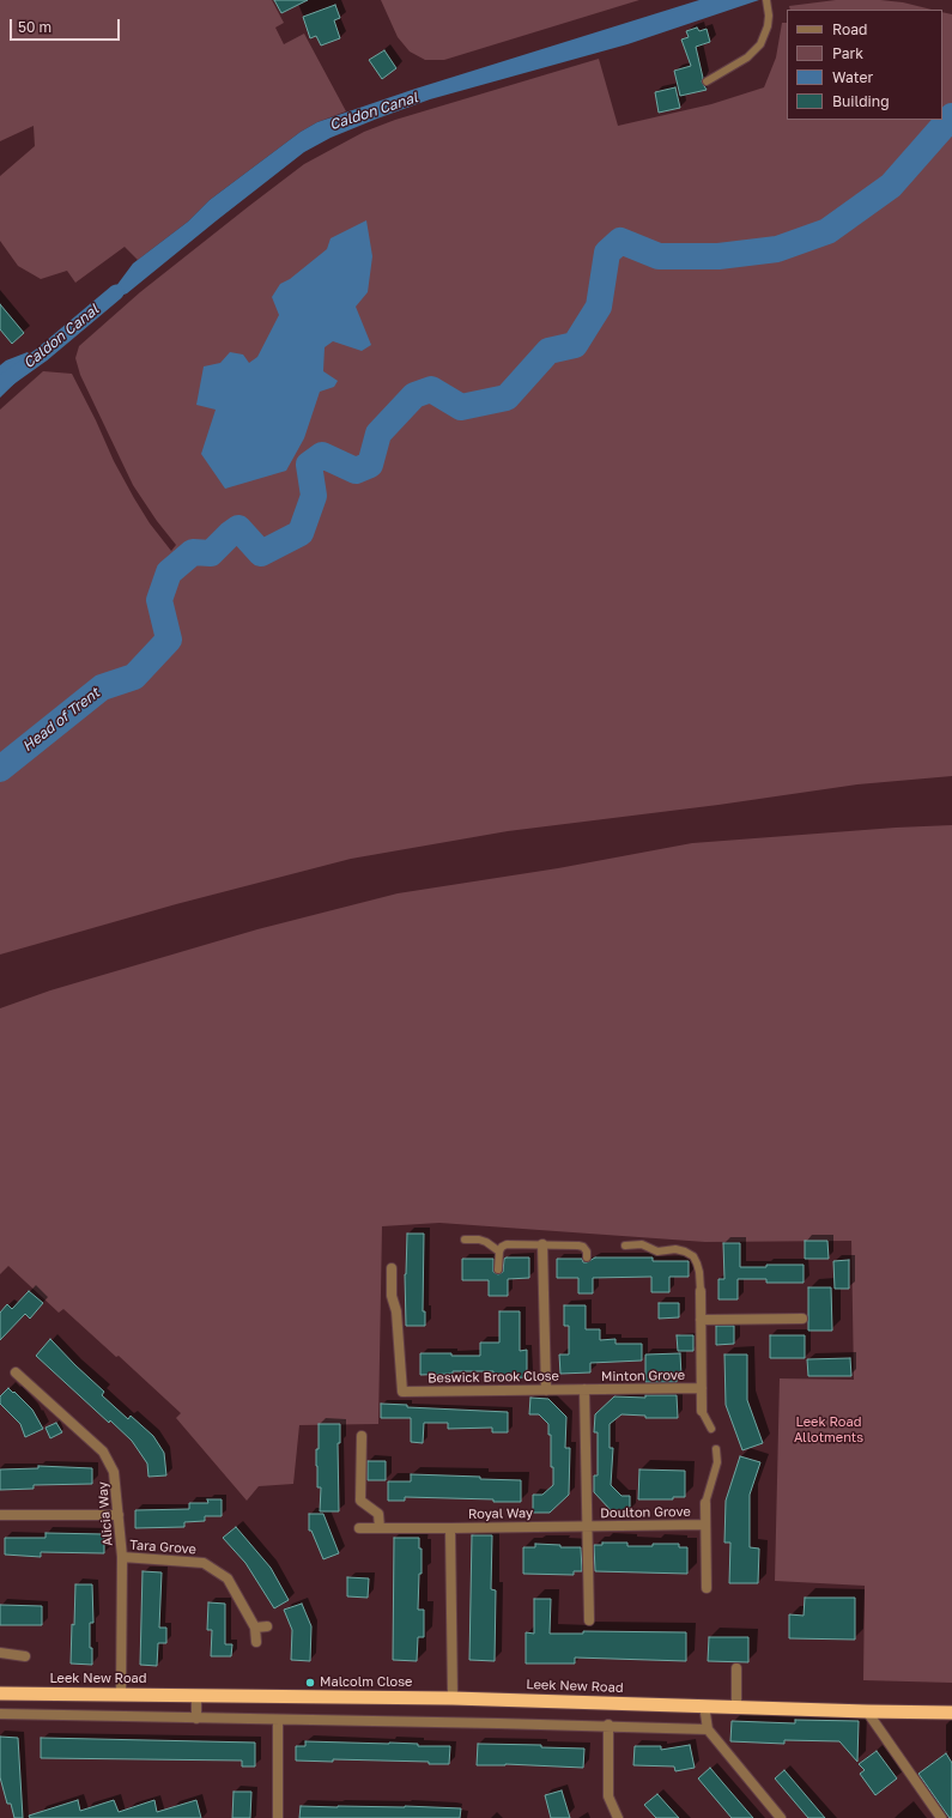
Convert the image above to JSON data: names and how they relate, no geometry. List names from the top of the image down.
{
  "streets": {
    "highway": ["Leek New Road"],
    "street": [
      "Minton Grove",
      "Beswick Brook Close",
      "Doulton Grove",
      "Alicia Way",
      "Royal Way",
      "Tara Grove"
    ]
  },
  "crossings": [
    ["Minton Grove", "Beswick Brook Close"],
    ["Doulton Grove", "Royal Way"],
    ["Alicia Way", "Tara Grove"],
    ["Alicia Way", "Leek New Road"],
    ["Royal Way", "Leek New Road"]
  ],
  "water": ["Caldon Canal", "Head of Trent"],
  "parks": ["Leek Road Allotments"],
  "places": ["Malcolm Close"],
  "legend": [
    "Road",
    "Park",
    "Water",
    "Building"
  ],
  "scale_bar": "50 m"
}
